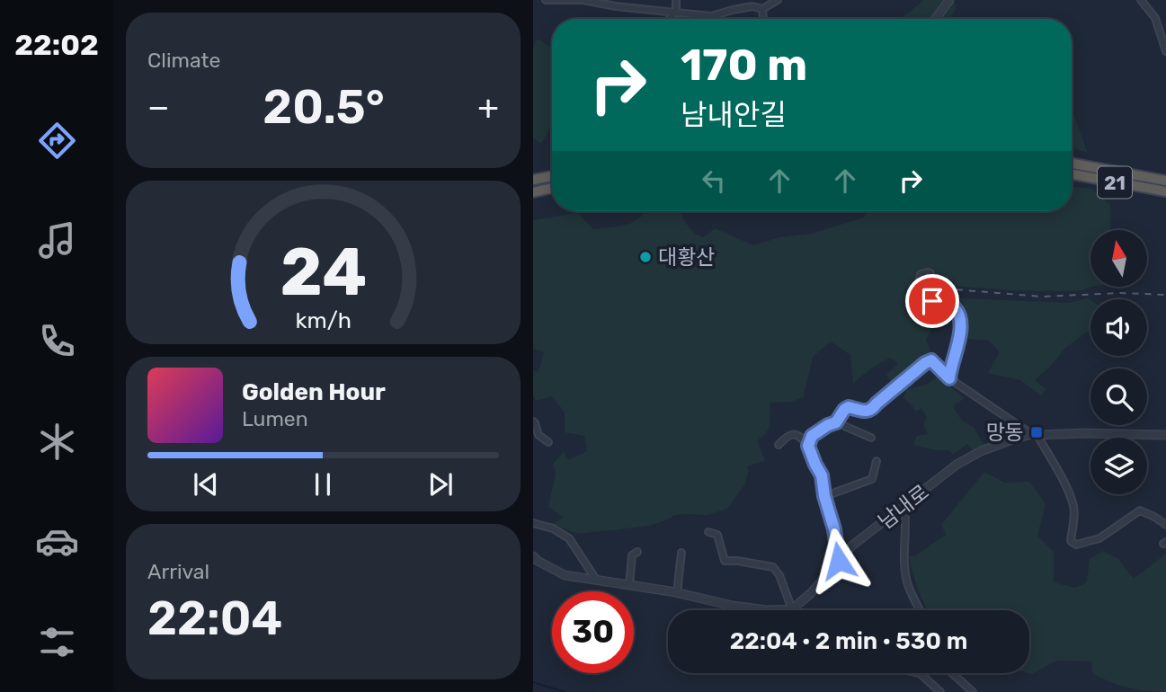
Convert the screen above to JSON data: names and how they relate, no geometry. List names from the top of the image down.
{
  "streets": {
    "highway": ["21"],
    "street": ["남내로"]
  },
  "places": {
    "other": ["대황산"],
    "transit": ["망동"]
  },
  "north": "top",
  "page": {
    "tabs": "22:02",
    "tile": [
      "Climate",
      ["Arrival", "22:04"]
    ],
    "turn": ["170 m", "남내안길"],
    "heat": ["−", "20.5°", "+"],
    "song": ["Golden Hour", "Lumen"],
    "limit": "30",
    "trip": "22:04 · 2 min · 530 m",
    "gauge": ["24", "km/h"]
  }
}
